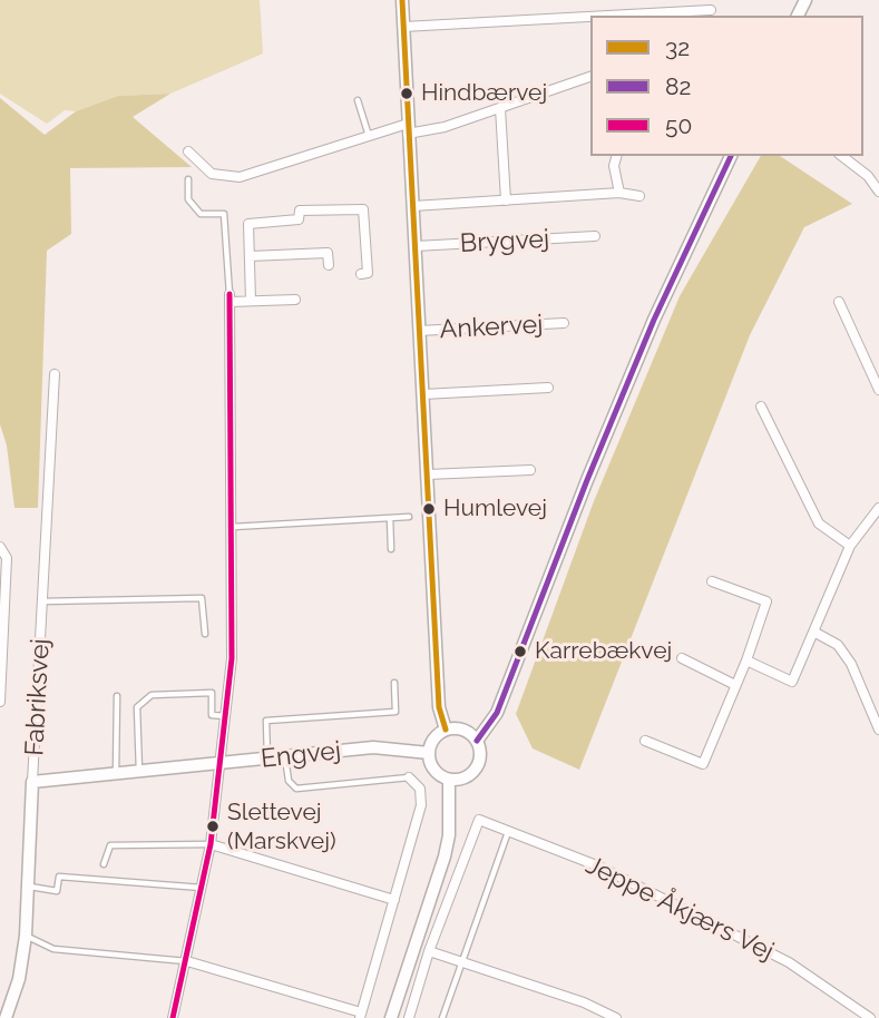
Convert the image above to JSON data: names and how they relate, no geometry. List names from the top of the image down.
{
  "streets": {
    "street": [
      "Brygvej",
      "Ankervej",
      "Fabriksvej",
      "Engvej",
      "Jeppe Åkjærs Vej"
    ]
  },
  "crossings": [
    ["Fabriksvej", "Engvej"]
  ],
  "places": [
    "Hindbærvej",
    "Humlevej",
    "Karrebækvej",
    "Slettevej (Marskvej)"
  ],
  "lines": ["transit line 32", "transit line 82", "transit line 50"],
  "legend": ["32", "82", "50"]
}
